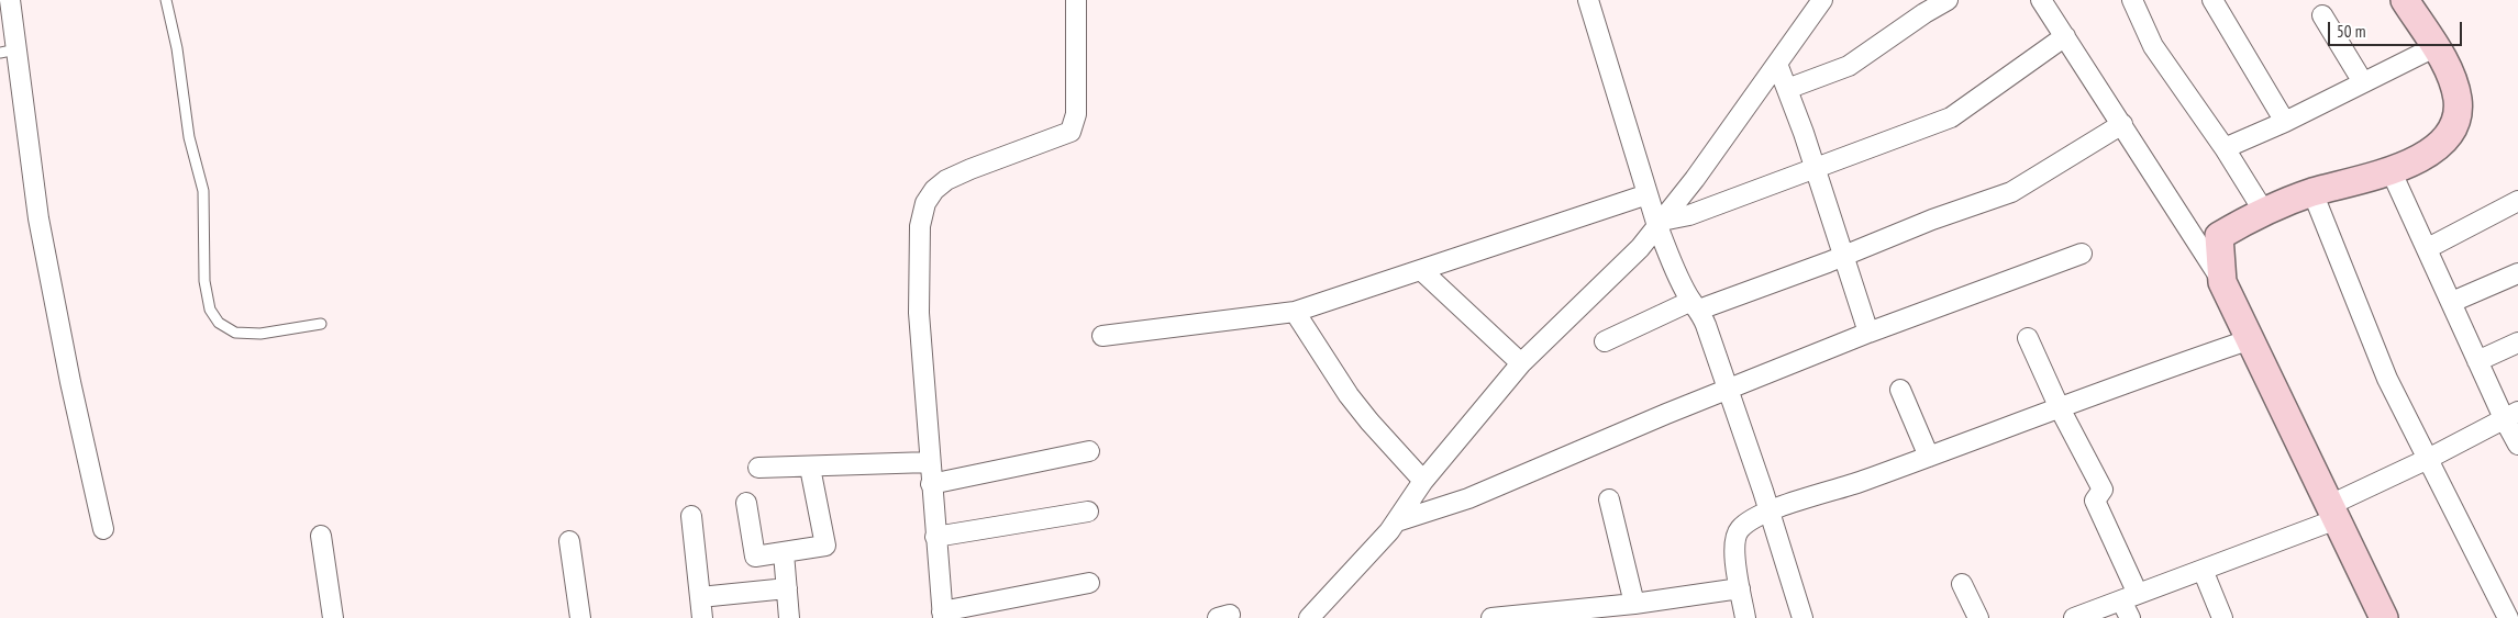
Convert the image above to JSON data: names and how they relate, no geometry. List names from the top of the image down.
{
  "scale_bar": "50 m"
}
